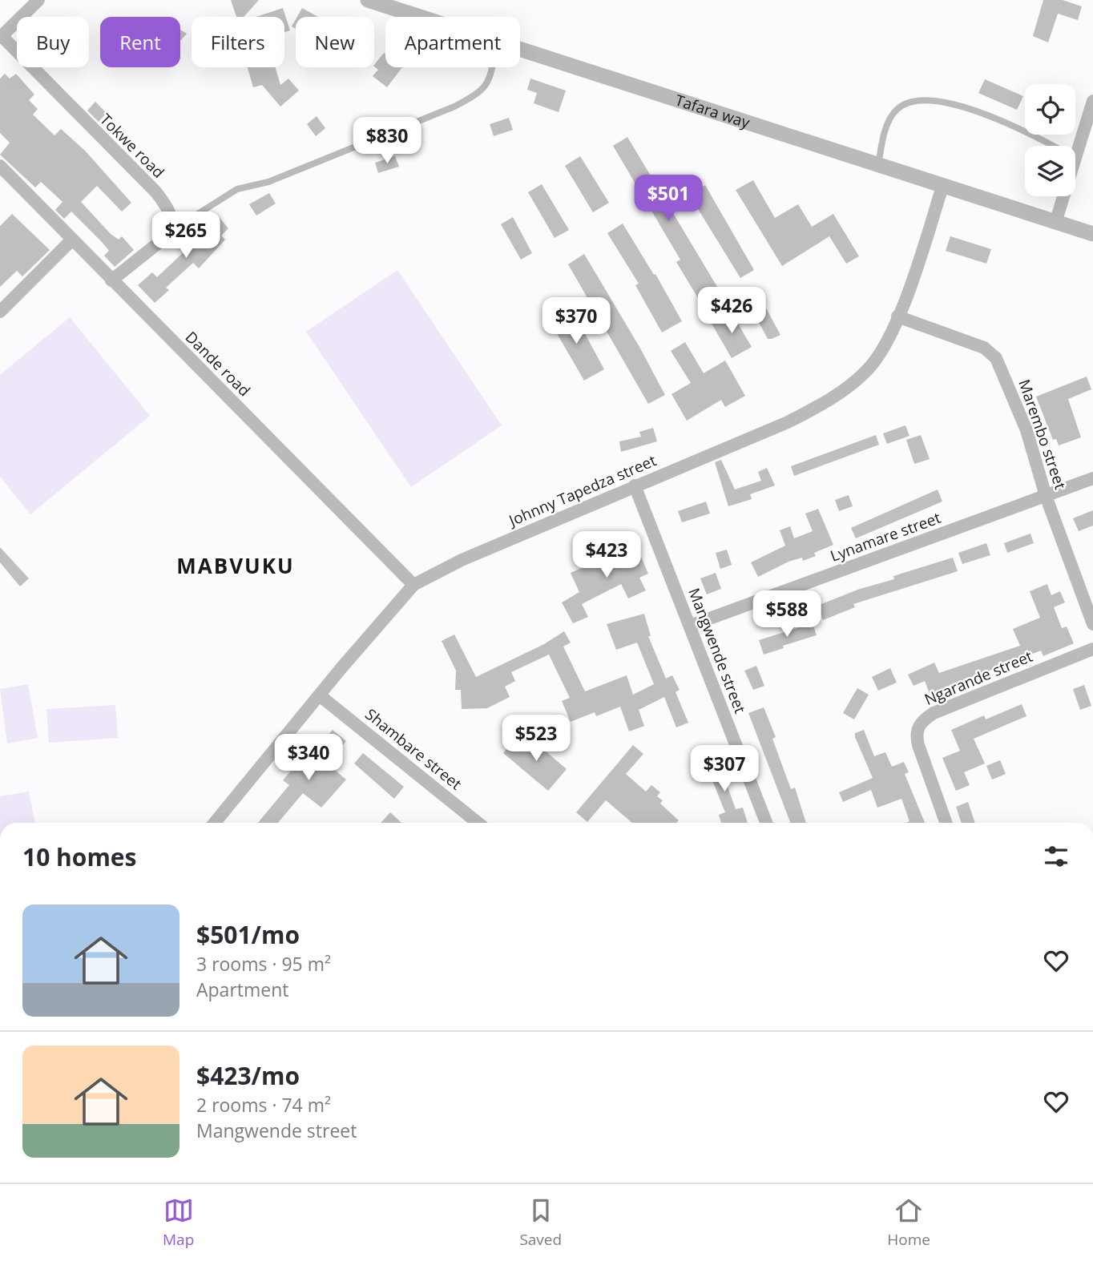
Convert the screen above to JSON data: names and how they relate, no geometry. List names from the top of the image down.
{
  "streets": {
    "street": [
      "Tafara way",
      "Tokwe road",
      "Dande road",
      "Marembo street",
      "Johnny Tapedza street",
      "Lynamare street",
      "Mangwende street",
      "Ngarande street",
      "Shambare street"
    ]
  },
  "crossings": [
    ["Tafara way", "Johnny Tapedza street"],
    ["Dande road", "Johnny Tapedza street"],
    ["Marembo street", "Johnny Tapedza street"],
    ["Marembo street", "Lynamare street"],
    ["Johnny Tapedza street", "Mangwende street"],
    ["Johnny Tapedza street", "Shambare street"],
    ["Lynamare street", "Mangwende street"]
  ],
  "districts": ["MABVUKU"],
  "page": {
    "chip": [
      "Buy",
      "Rent",
      "Filters",
      "New",
      "Apartment"
    ],
    "price": [
      "$830",
      "$501",
      "$265",
      "$426",
      "$370",
      "$423",
      "$588",
      "$523",
      "$340",
      "$307"
    ],
    "heading": "10 homes",
    "list": [
      {
        "name": "$501/mo",
        "note": "3 rooms · 95 m² · Apartment"
      },
      {
        "name": "$423/mo",
        "note": "2 rooms · 74 m² · Mangwende street"
      }
    ],
    "tabs": ["Map", "Saved", "Home"]
  }
}
